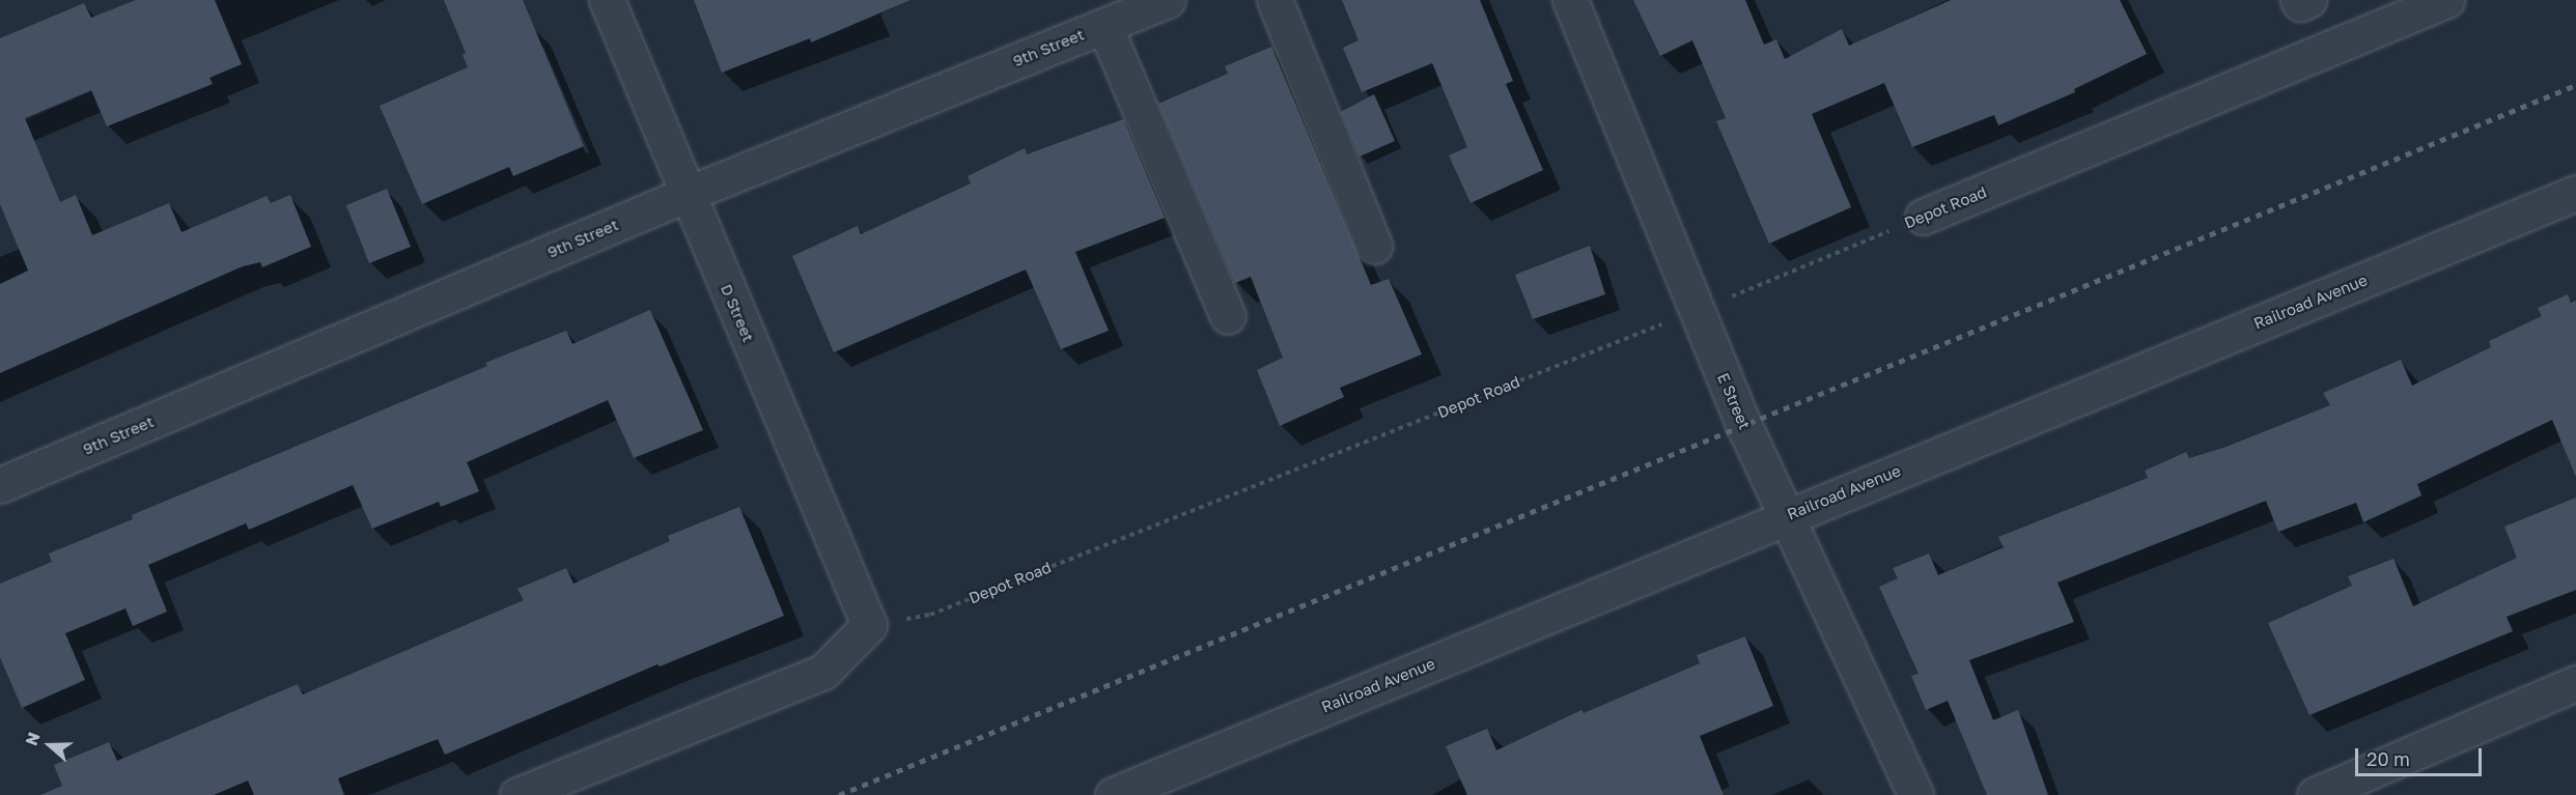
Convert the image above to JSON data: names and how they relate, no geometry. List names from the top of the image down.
{
  "streets": {
    "street": [
      "9th Street",
      "Depot Road",
      "Railroad Avenue",
      "D Street",
      "E Street"
    ]
  },
  "crossings": [
    ["9th Street", "D Street"],
    ["Depot Road", "D Street"],
    ["Depot Road", "E Street"],
    ["Railroad Avenue", "E Street"]
  ],
  "scale_bar": "20 m",
  "north": "left"
}
